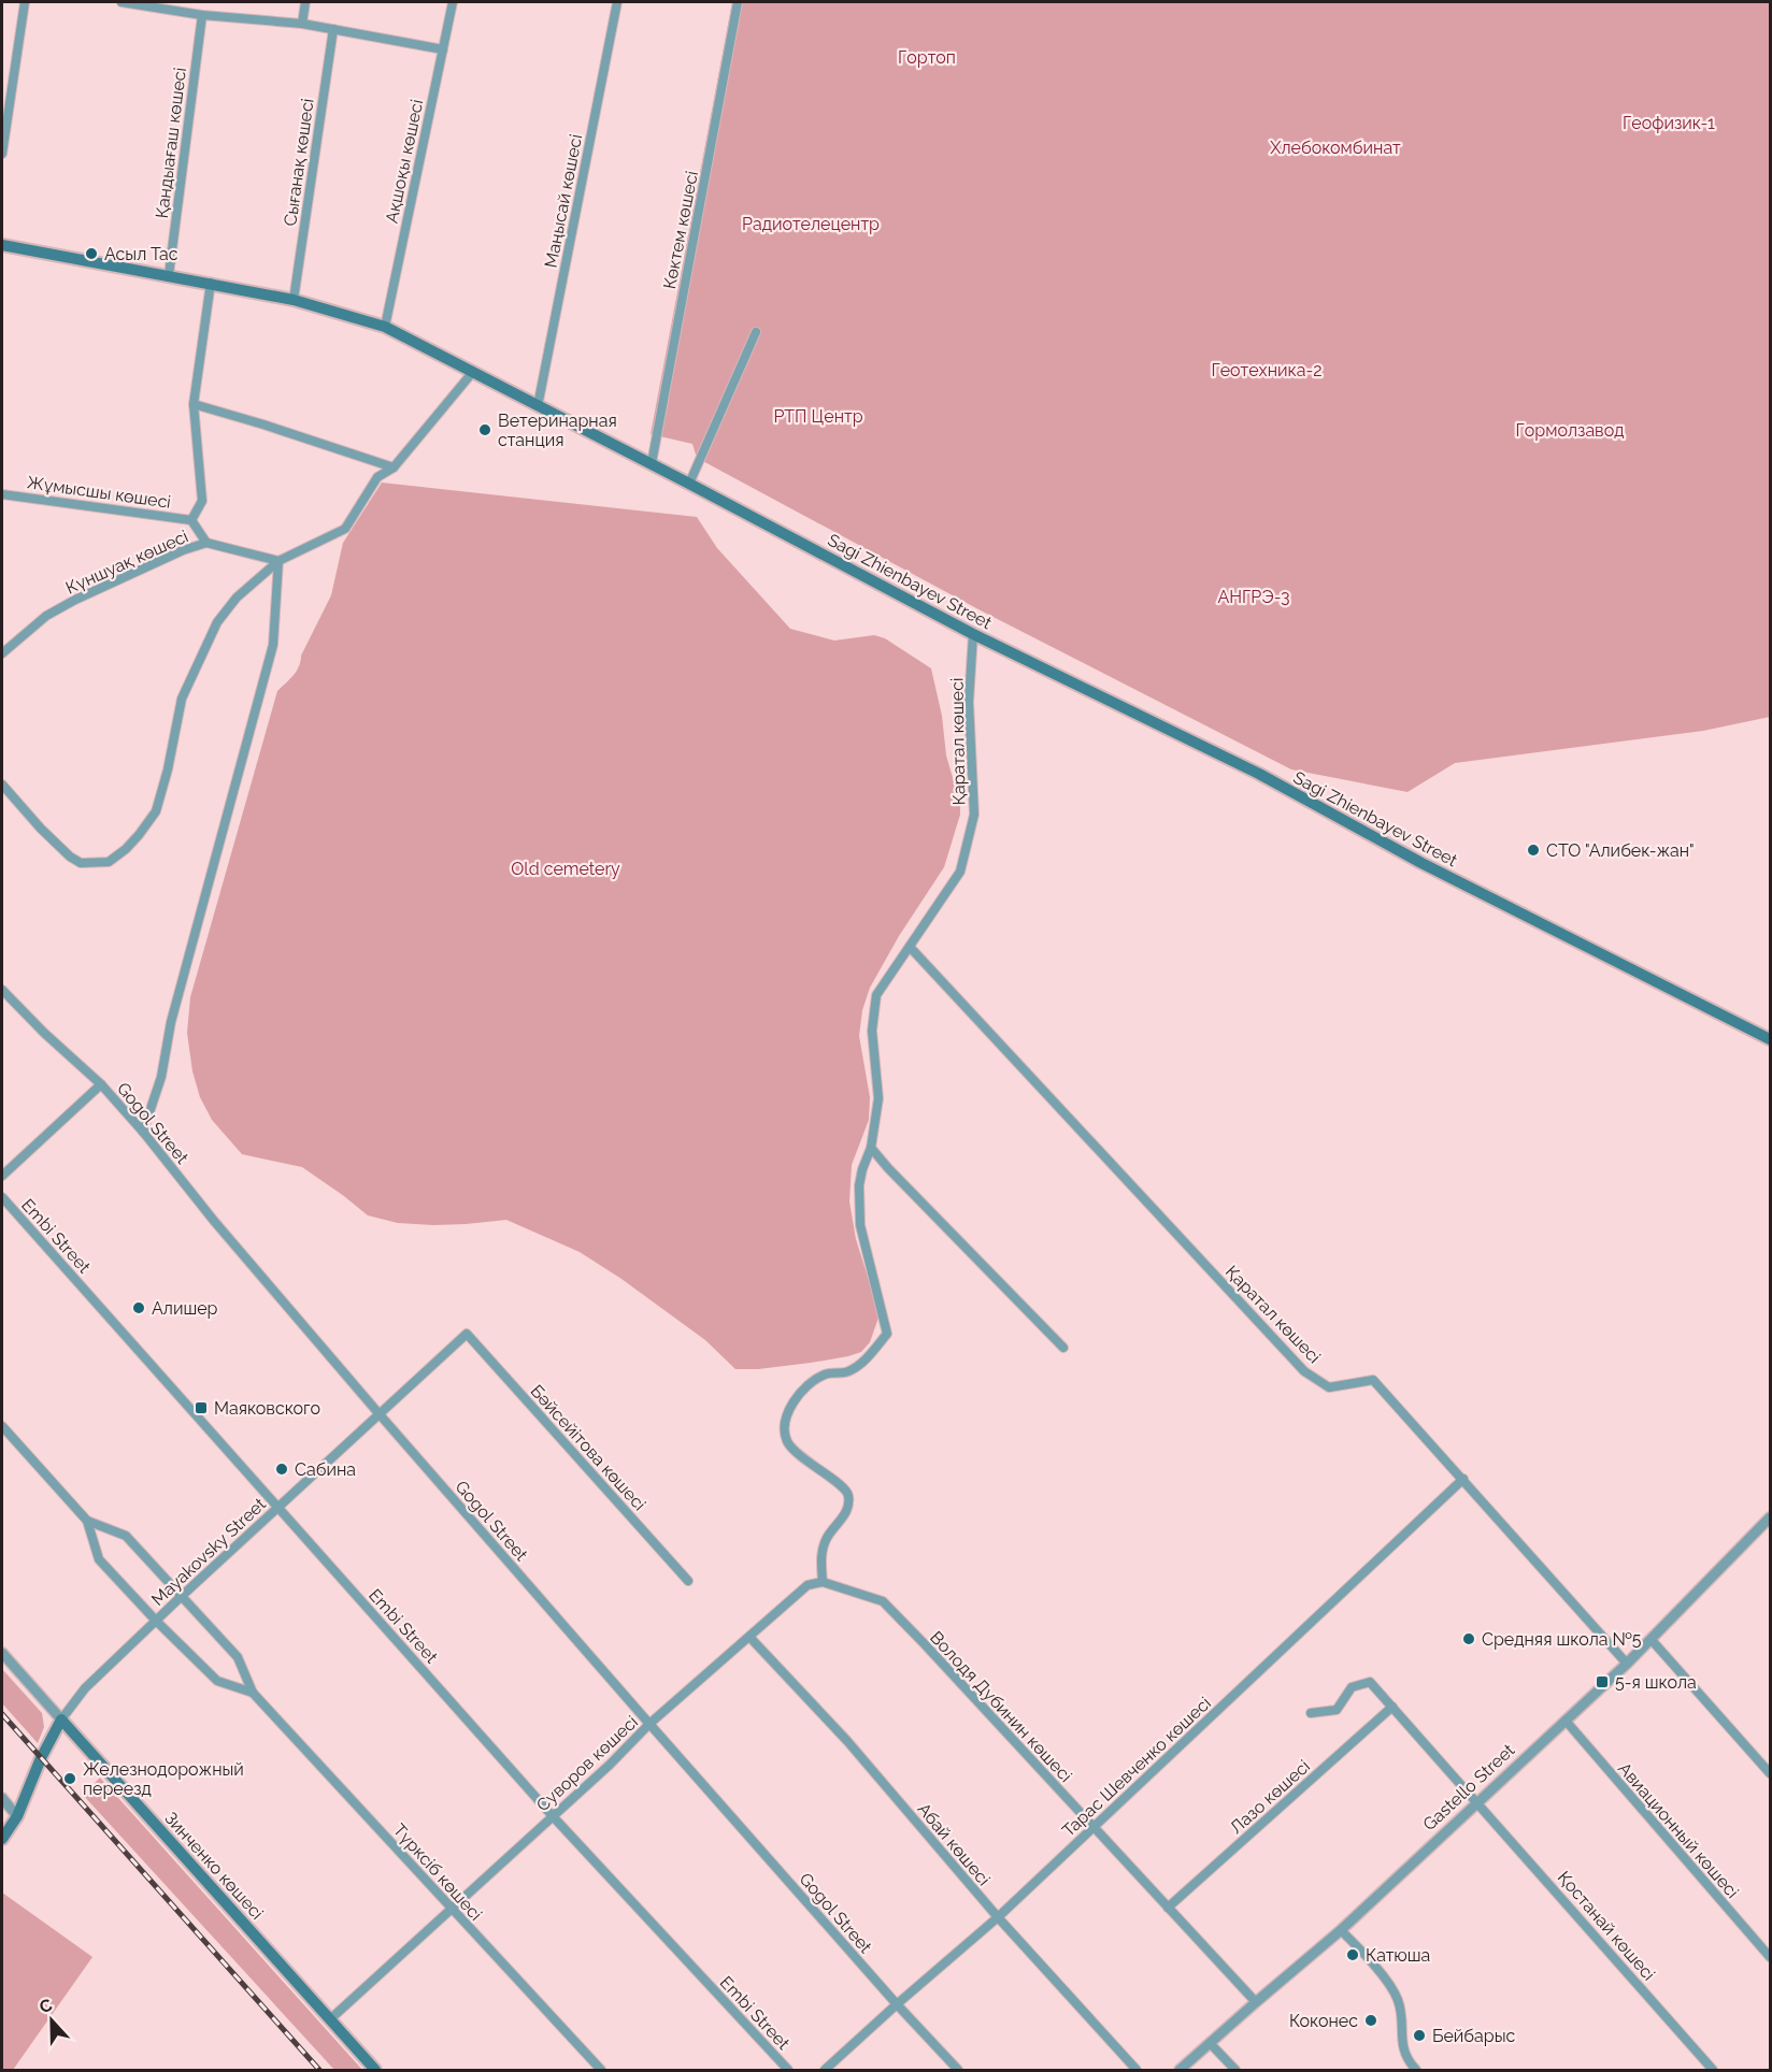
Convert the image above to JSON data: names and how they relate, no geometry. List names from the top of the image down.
{
  "streets": {
    "main road": ["Sagi Zhienbayev Street", "Зинченко көшесі"],
    "street": [
      "Қандыағаш көшесі",
      "Ақшоқы көшесі",
      "Сығанақ көшесі",
      "Маңысай көшесі",
      "Көктем көшесі",
      "Жұмысшы көшесі",
      "Күншуақ көшесі",
      "Қаратал көшесі",
      "Gogol Street",
      "Embi Street",
      "Бәйсейітова көшесі",
      "Mayakovsky Street",
      "Володя Дубинин көшесі",
      "Суворов көшесі",
      "Тарас Шевченко көшесі",
      "Gastello Street",
      "Лазо көшесі",
      "Авиационный көшесі",
      "Абай көшесі",
      "Түрксіб көшесі",
      "Қостанай көшесі"
    ]
  },
  "crossings": [
    ["Қандыағаш көшесі", "Sagi Zhienbayev Street"],
    ["Ақшоқы көшесі", "Sagi Zhienbayev Street"],
    ["Сығанақ көшесі", "Sagi Zhienbayev Street"],
    ["Маңысай көшесі", "Sagi Zhienbayev Street"],
    ["Көктем көшесі", "Sagi Zhienbayev Street"],
    ["Sagi Zhienbayev Street", "Қаратал көшесі"],
    ["Қаратал көшесі", "Володя Дубинин көшесі"],
    ["Қаратал көшесі", "Суворов көшесі"],
    ["Қаратал көшесі", "Тарас Шевченко көшесі"],
    ["Қаратал көшесі", "Gastello Street"],
    ["Gogol Street", "Mayakovsky Street"],
    ["Gogol Street", "Суворов көшесі"],
    ["Gogol Street", "Тарас Шевченко көшесі"],
    ["Embi Street", "Mayakovsky Street"],
    ["Embi Street", "Суворов көшесі"],
    ["Бәйсейітова көшесі", "Mayakovsky Street"],
    ["Mayakovsky Street", "Зинченко көшесі"],
    ["Mayakovsky Street", "Түрксіб көшесі"],
    ["Володя Дубинин көшесі", "Суворов көшесі"],
    ["Володя Дубинин көшесі", "Тарас Шевченко көшесі"],
    ["Володя Дубинин көшесі", "Gastello Street"],
    ["Володя Дубинин көшесі", "Лазо көшесі"],
    ["Суворов көшесі", "Абай көшесі"],
    ["Суворов көшесі", "Зинченко көшесі"],
    ["Суворов көшесі", "Түрксіб көшесі"],
    ["Тарас Шевченко көшесі", "Абай көшесі"],
    ["Gastello Street", "Авиационный көшесі"],
    ["Gastello Street", "Қостанай көшесі"]
  ],
  "parks": [
    "Гортоп",
    "Геофизик-1",
    "Хлебокомбинат",
    "Радиотелецентр",
    "Геотехника-2",
    "РТП Центр",
    "Гормолзавод",
    "АНГРЭ-3",
    "Old cemetery"
  ],
  "places": {
    "other": [
      "Асыл Тас",
      "Ветеринарная станция",
      "СТО \"Алибек-жан\"",
      "Алишер",
      "Сабина",
      "Средняя школа №5",
      "Железнодорожный переезд",
      "Катюша",
      "Коконес",
      "Бейбарыс"
    ],
    "transit": ["Маяковского", "5-я школа"]
  },
  "north": "top"
}
